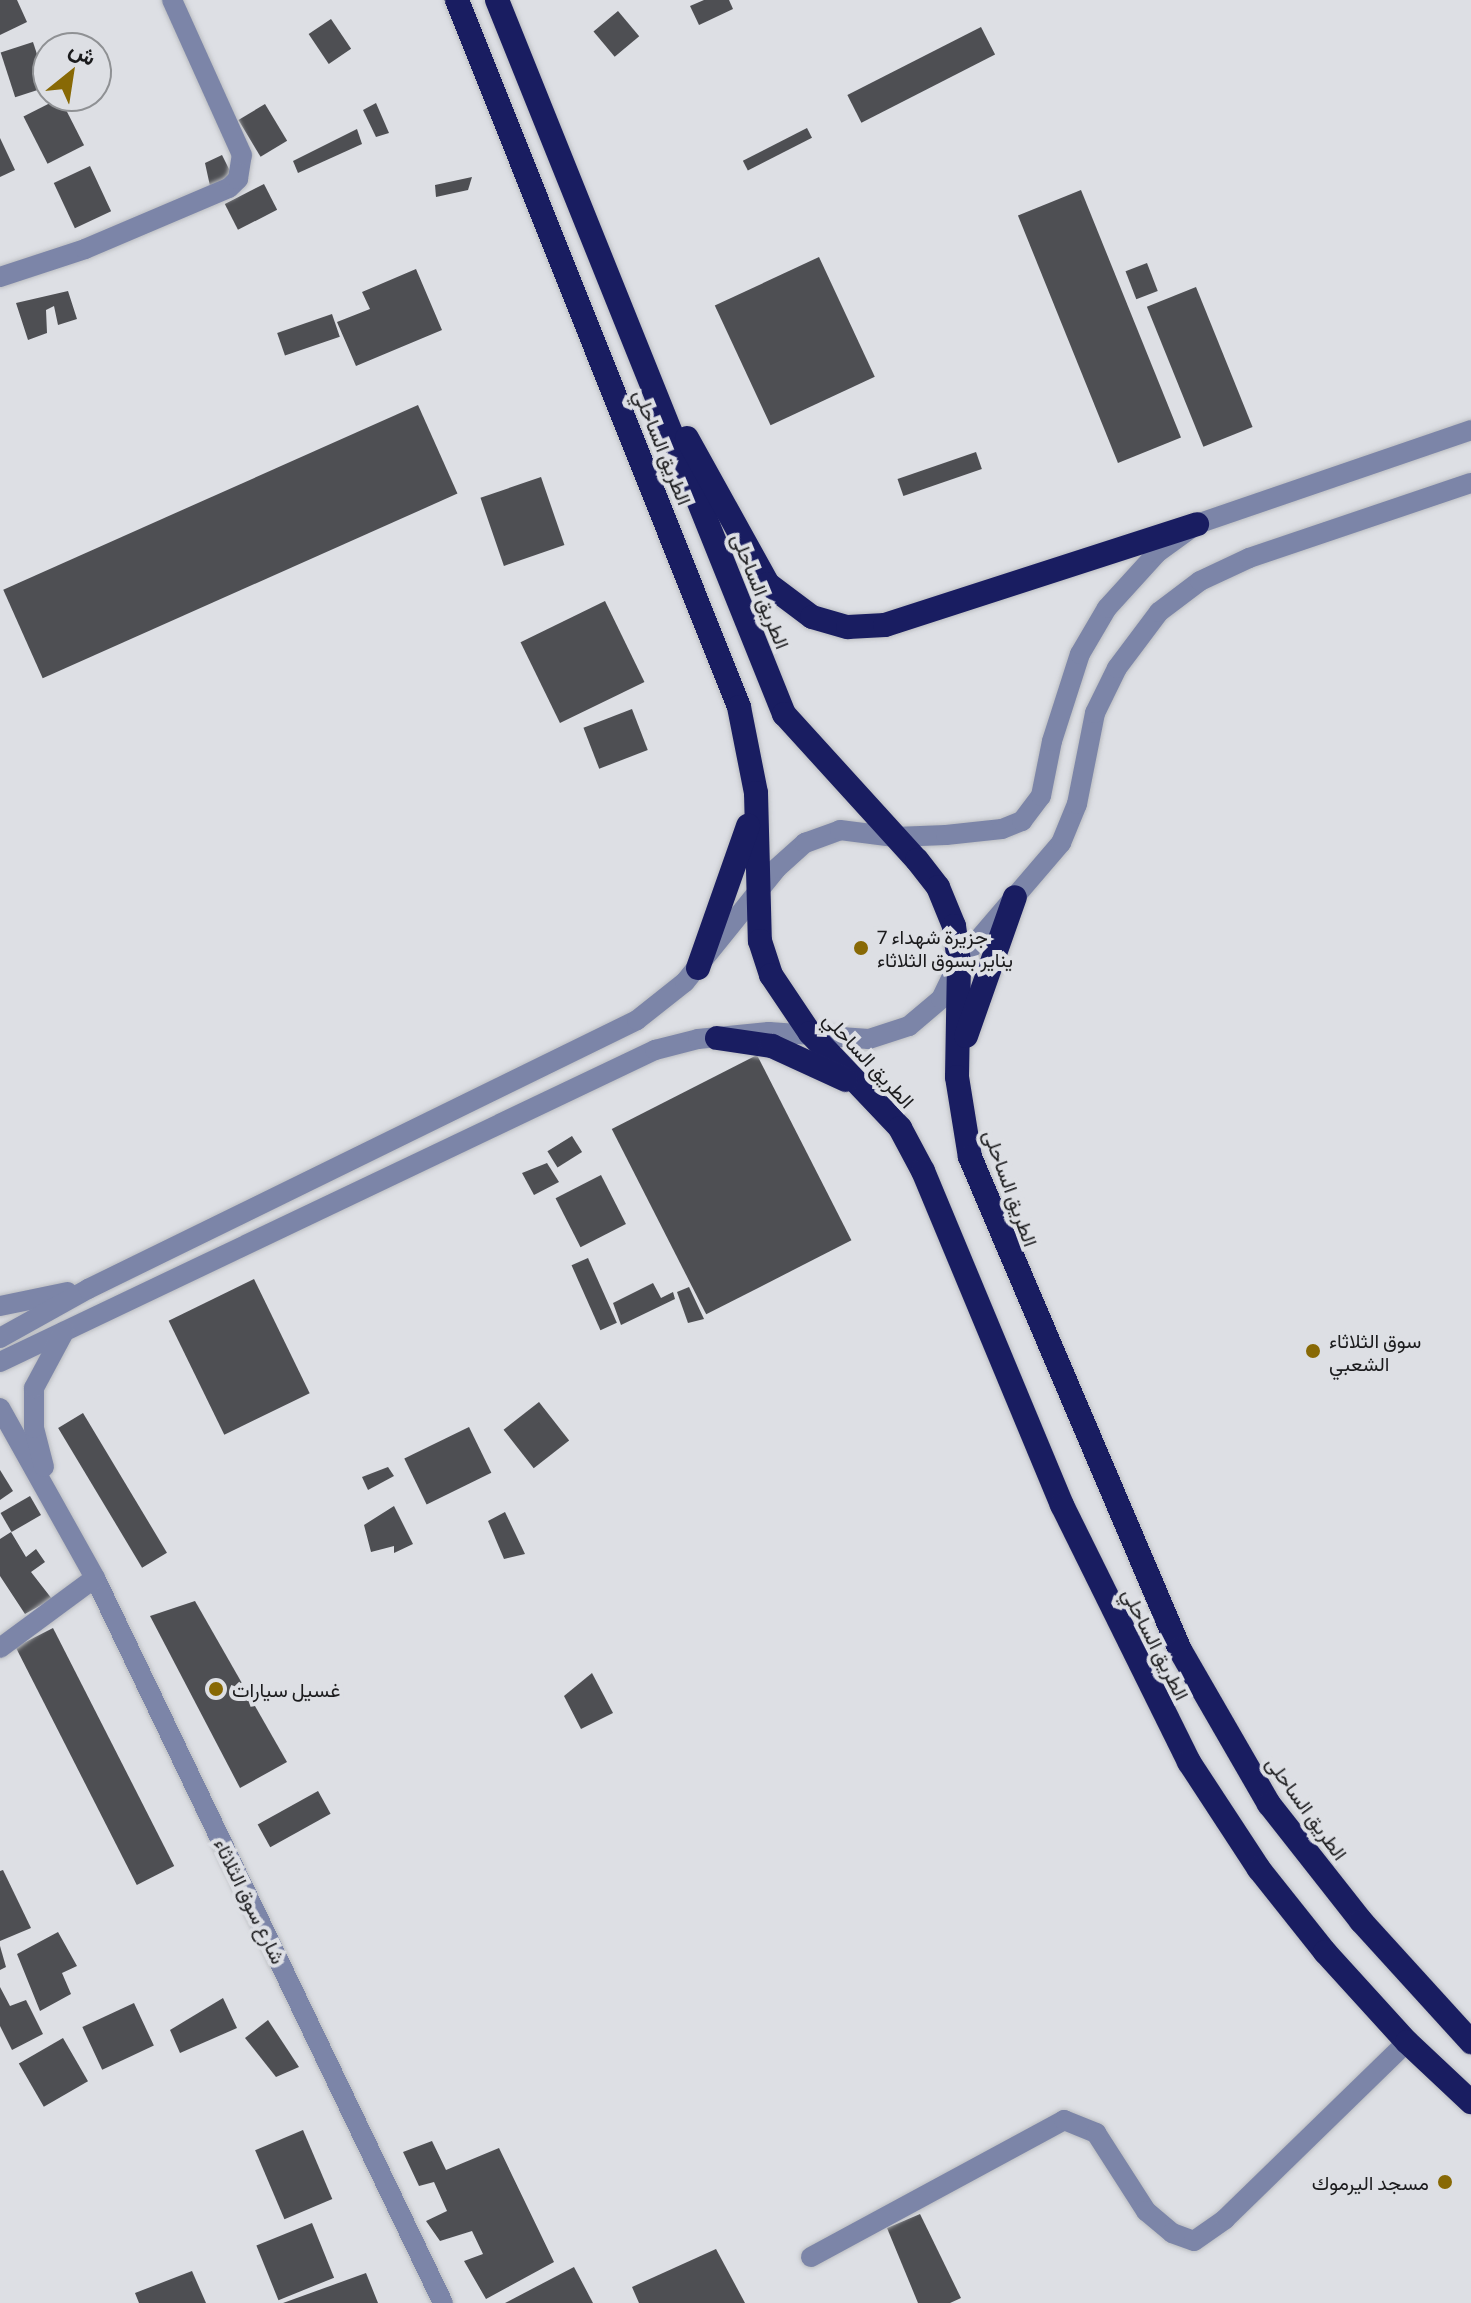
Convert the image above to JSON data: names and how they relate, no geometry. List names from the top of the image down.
{
  "streets": {
    "highway": ["الطريق الساحلي", "الطريق الساحلى"],
    "street": ["شارع سوق الثلاثاء"]
  },
  "crossings": [
    ["الطريق الساحلي", "الطريق الساحلى"]
  ],
  "places": [
    "جزيرة شهداء 7 يناير بسوق الثلاثاء",
    "سوق الثلاثاء الشعبي",
    "غسيل سيارات",
    "مسجد اليرموك"
  ],
  "north": "top right"
}
